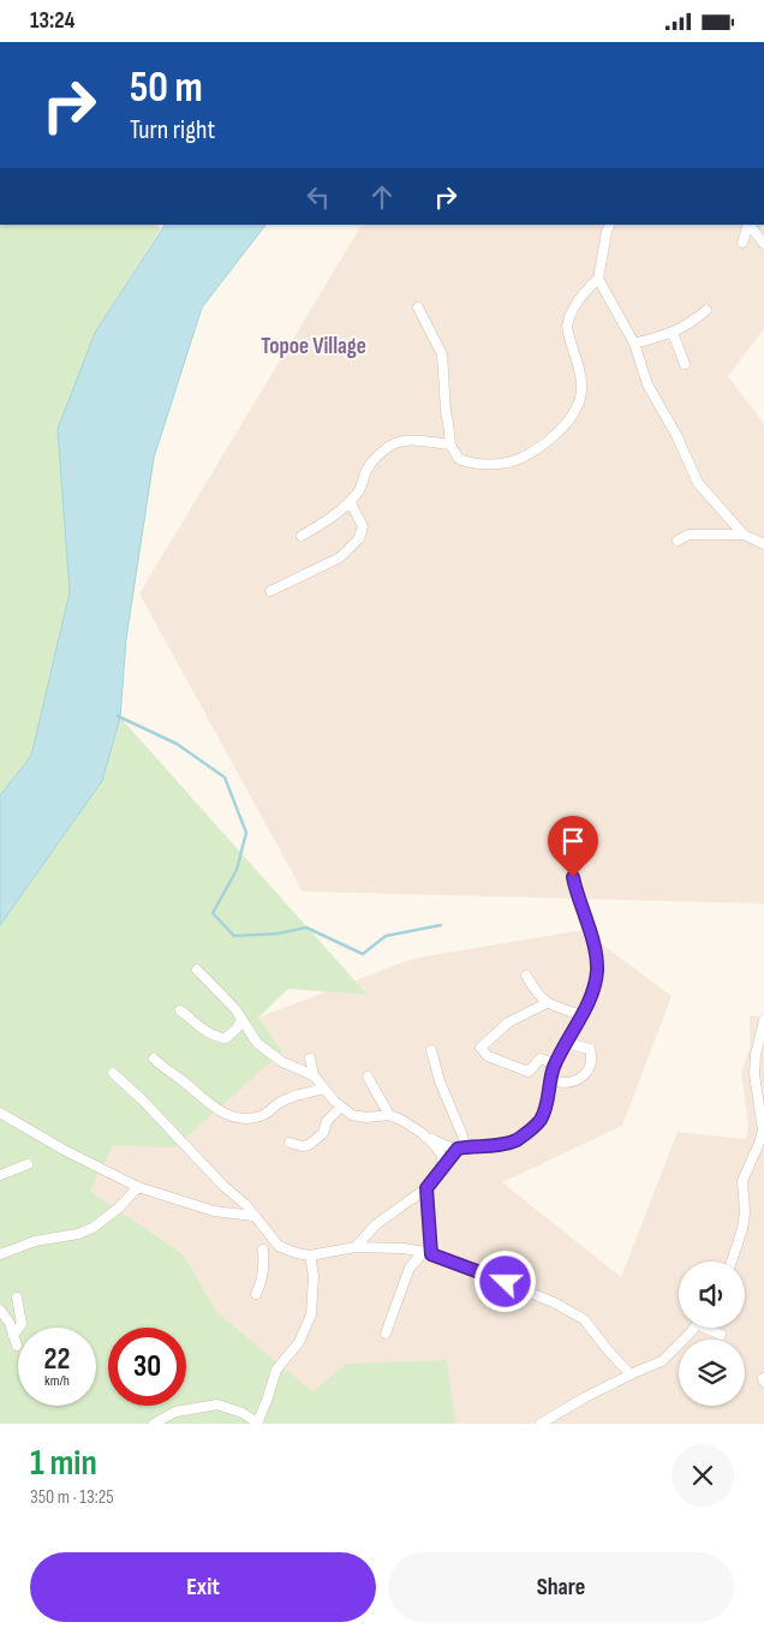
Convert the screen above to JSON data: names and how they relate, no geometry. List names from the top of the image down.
{
  "districts": ["Topoe Village"],
  "page": {
    "status": "13:24",
    "turn": ["50 m", "Turn right"],
    "speed": "22 km/h",
    "limit": "30",
    "heading": ["1 min", "350 m · 13:25"],
    "buttons": ["Exit", "Share"]
  }
}
